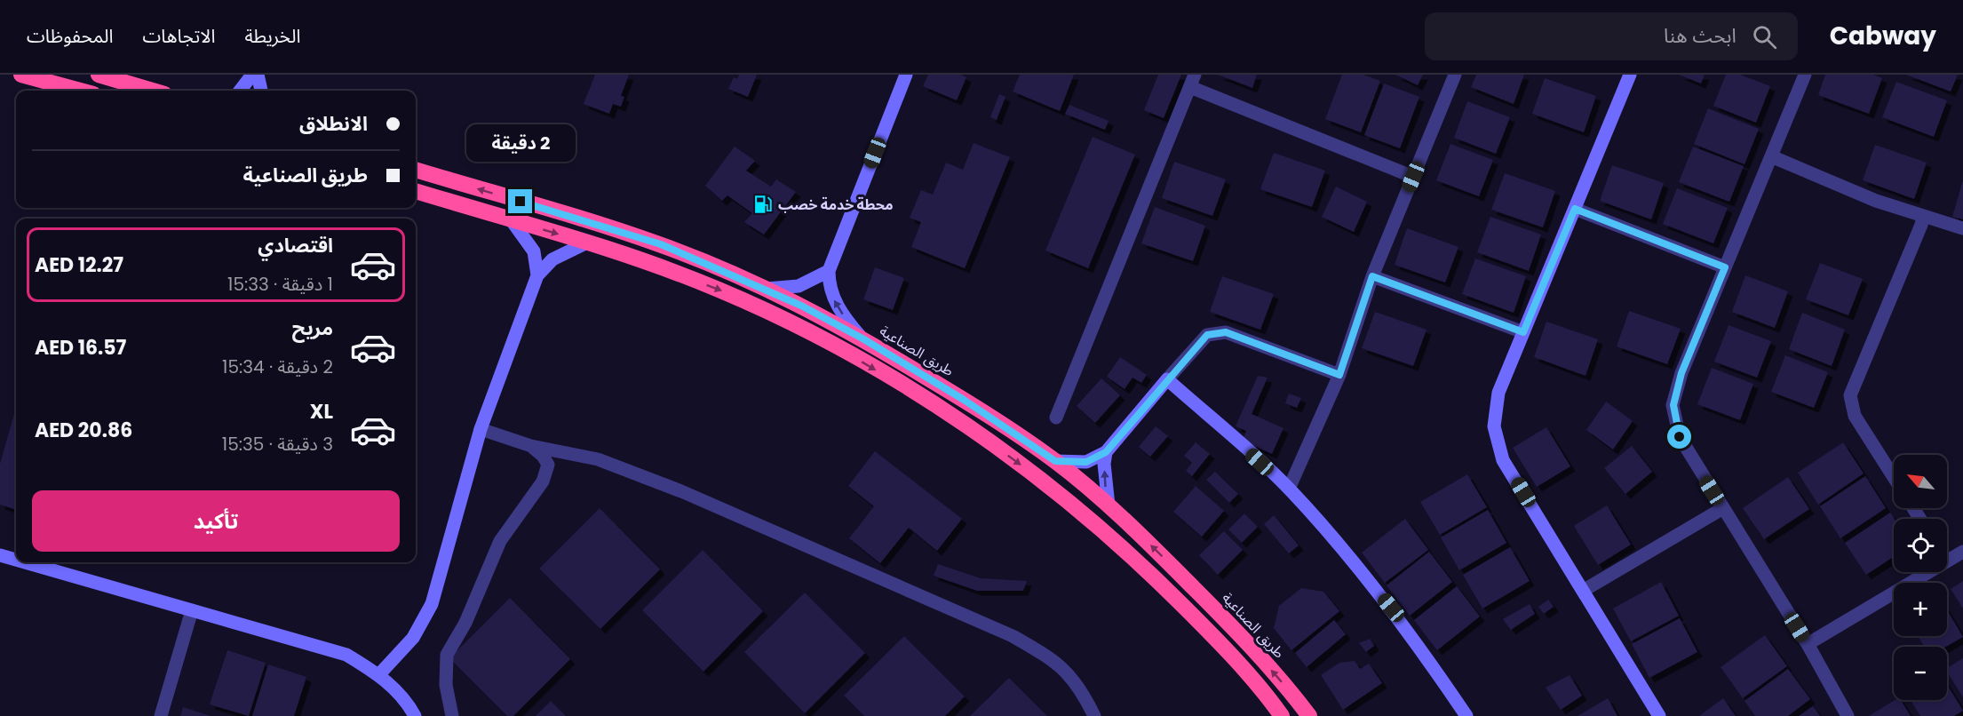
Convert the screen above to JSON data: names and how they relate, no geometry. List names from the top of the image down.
{
  "streets": {
    "highway": ["طريق الصناعية"]
  },
  "places": {
    "fuel station": ["محطة خدمة خصب"]
  },
  "north": "top left",
  "page": {
    "header": "Cabway",
    "search": "ابحث هنا",
    "nav": ["الخريطة", "الاتجاهات", "المحفوظات"],
    "banner": ["الانطلاق", "طريق الصناعية"],
    "bubble": "2 دقيقة",
    "list": [
      {
        "name": "اقتصادي",
        "note": "1 دقيقة · 15:33",
        "value": "AED 12.27"
      },
      {
        "name": "مريح",
        "note": "2 دقيقة · 15:34",
        "value": "AED 16.57"
      },
      {
        "name": "XL",
        "note": "3 دقيقة · 15:35",
        "value": "AED 20.86"
      }
    ],
    "map_buttons": ["+", "−"],
    "buttons": "تأكيد"
  }
}
